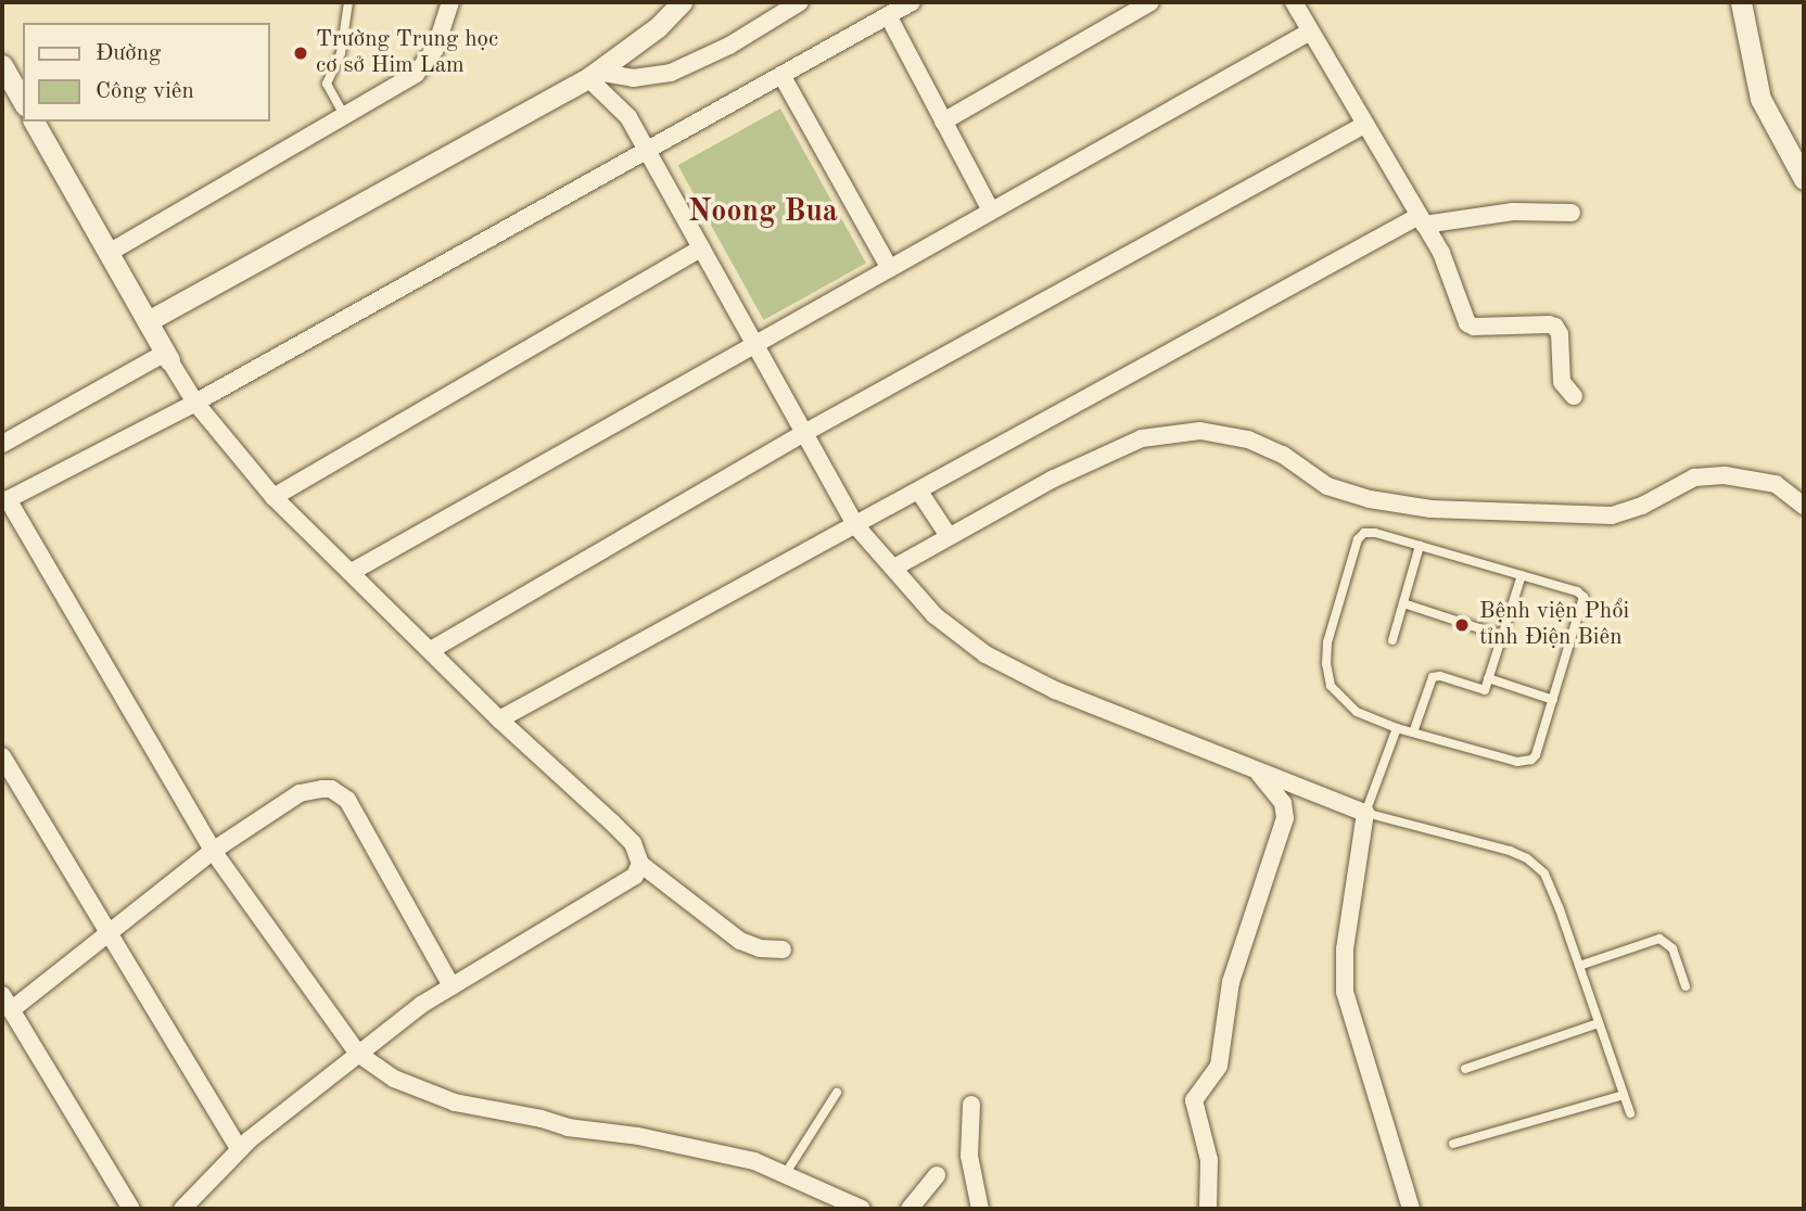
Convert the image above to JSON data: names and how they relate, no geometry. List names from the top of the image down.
{
  "districts": ["Noong Bua"],
  "places": ["Trường Trung học cơ sở Him Lam", "Bệnh viện Phổi tỉnh Điện Biên"],
  "legend": ["Đường", "Công viên"]
}
